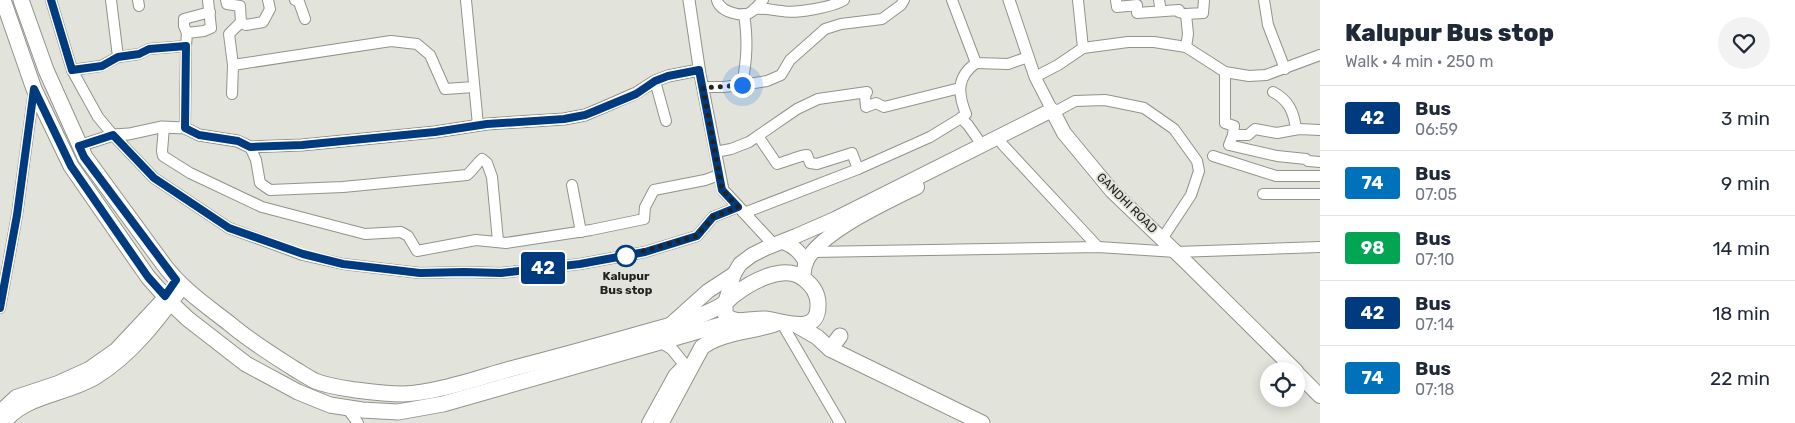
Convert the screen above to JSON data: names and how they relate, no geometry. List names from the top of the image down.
{
  "streets": {
    "main road": ["GANDHI ROAD"]
  },
  "places": ["Kalupur Bus stop"],
  "lines": ["bus line 42"],
  "page": {
    "on_map": "42",
    "heading": ["Kalupur Bus stop", "Walk · 4 min · 250 m"],
    "list": [
      {
        "mark": "42",
        "name": "Bus",
        "note": "06:59",
        "value": "3 min"
      },
      {
        "mark": "74",
        "name": "Bus",
        "note": "07:05",
        "value": "9 min"
      },
      {
        "mark": "98",
        "name": "Bus",
        "note": "07:10",
        "value": "14 min"
      },
      {
        "mark": "42",
        "name": "Bus",
        "note": "07:14",
        "value": "18 min"
      },
      {
        "mark": "74",
        "name": "Bus",
        "note": "07:18",
        "value": "22 min"
      }
    ]
  }
}
